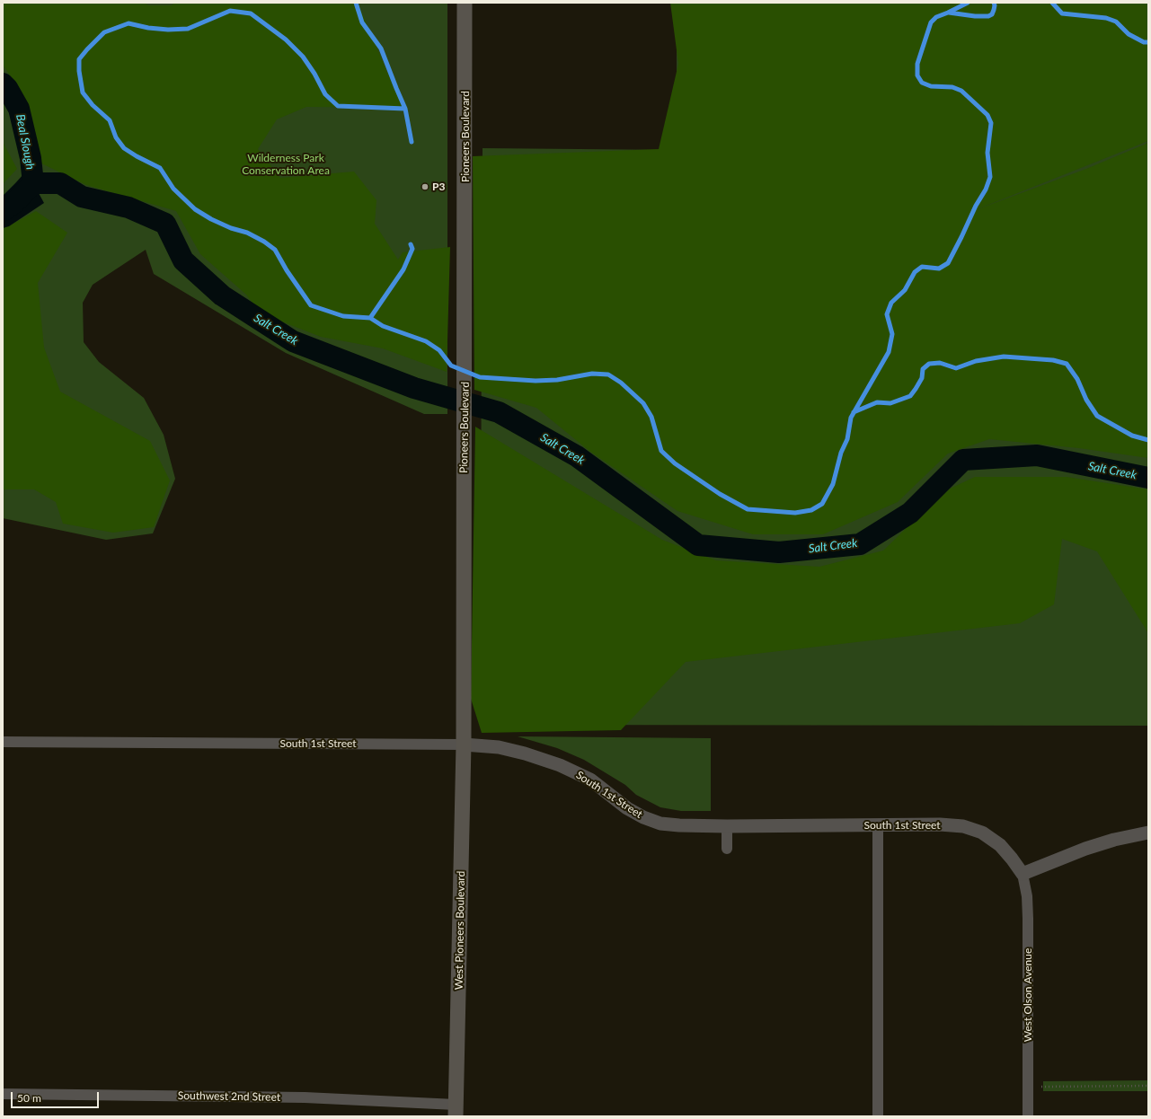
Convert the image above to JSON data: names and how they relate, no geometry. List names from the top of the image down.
{
  "streets": {
    "main road": ["Pioneers Boulevard", "West Pioneers Boulevard"],
    "street": ["South 1st Street", "West Olson Avenue", "Southwest 2nd Street"]
  },
  "crossings": [
    ["Pioneers Boulevard", "South 1st Street"],
    ["Pioneers Boulevard", "West Pioneers Boulevard"],
    ["South 1st Street", "West Pioneers Boulevard"],
    ["South 1st Street", "West Olson Avenue"],
    ["West Pioneers Boulevard", "Southwest 2nd Street"]
  ],
  "water": ["Beal Slough", "Salt Creek"],
  "parks": ["Wilderness Park Conservation Area"],
  "places": ["P3"],
  "scale_bar": "50 m"
}
